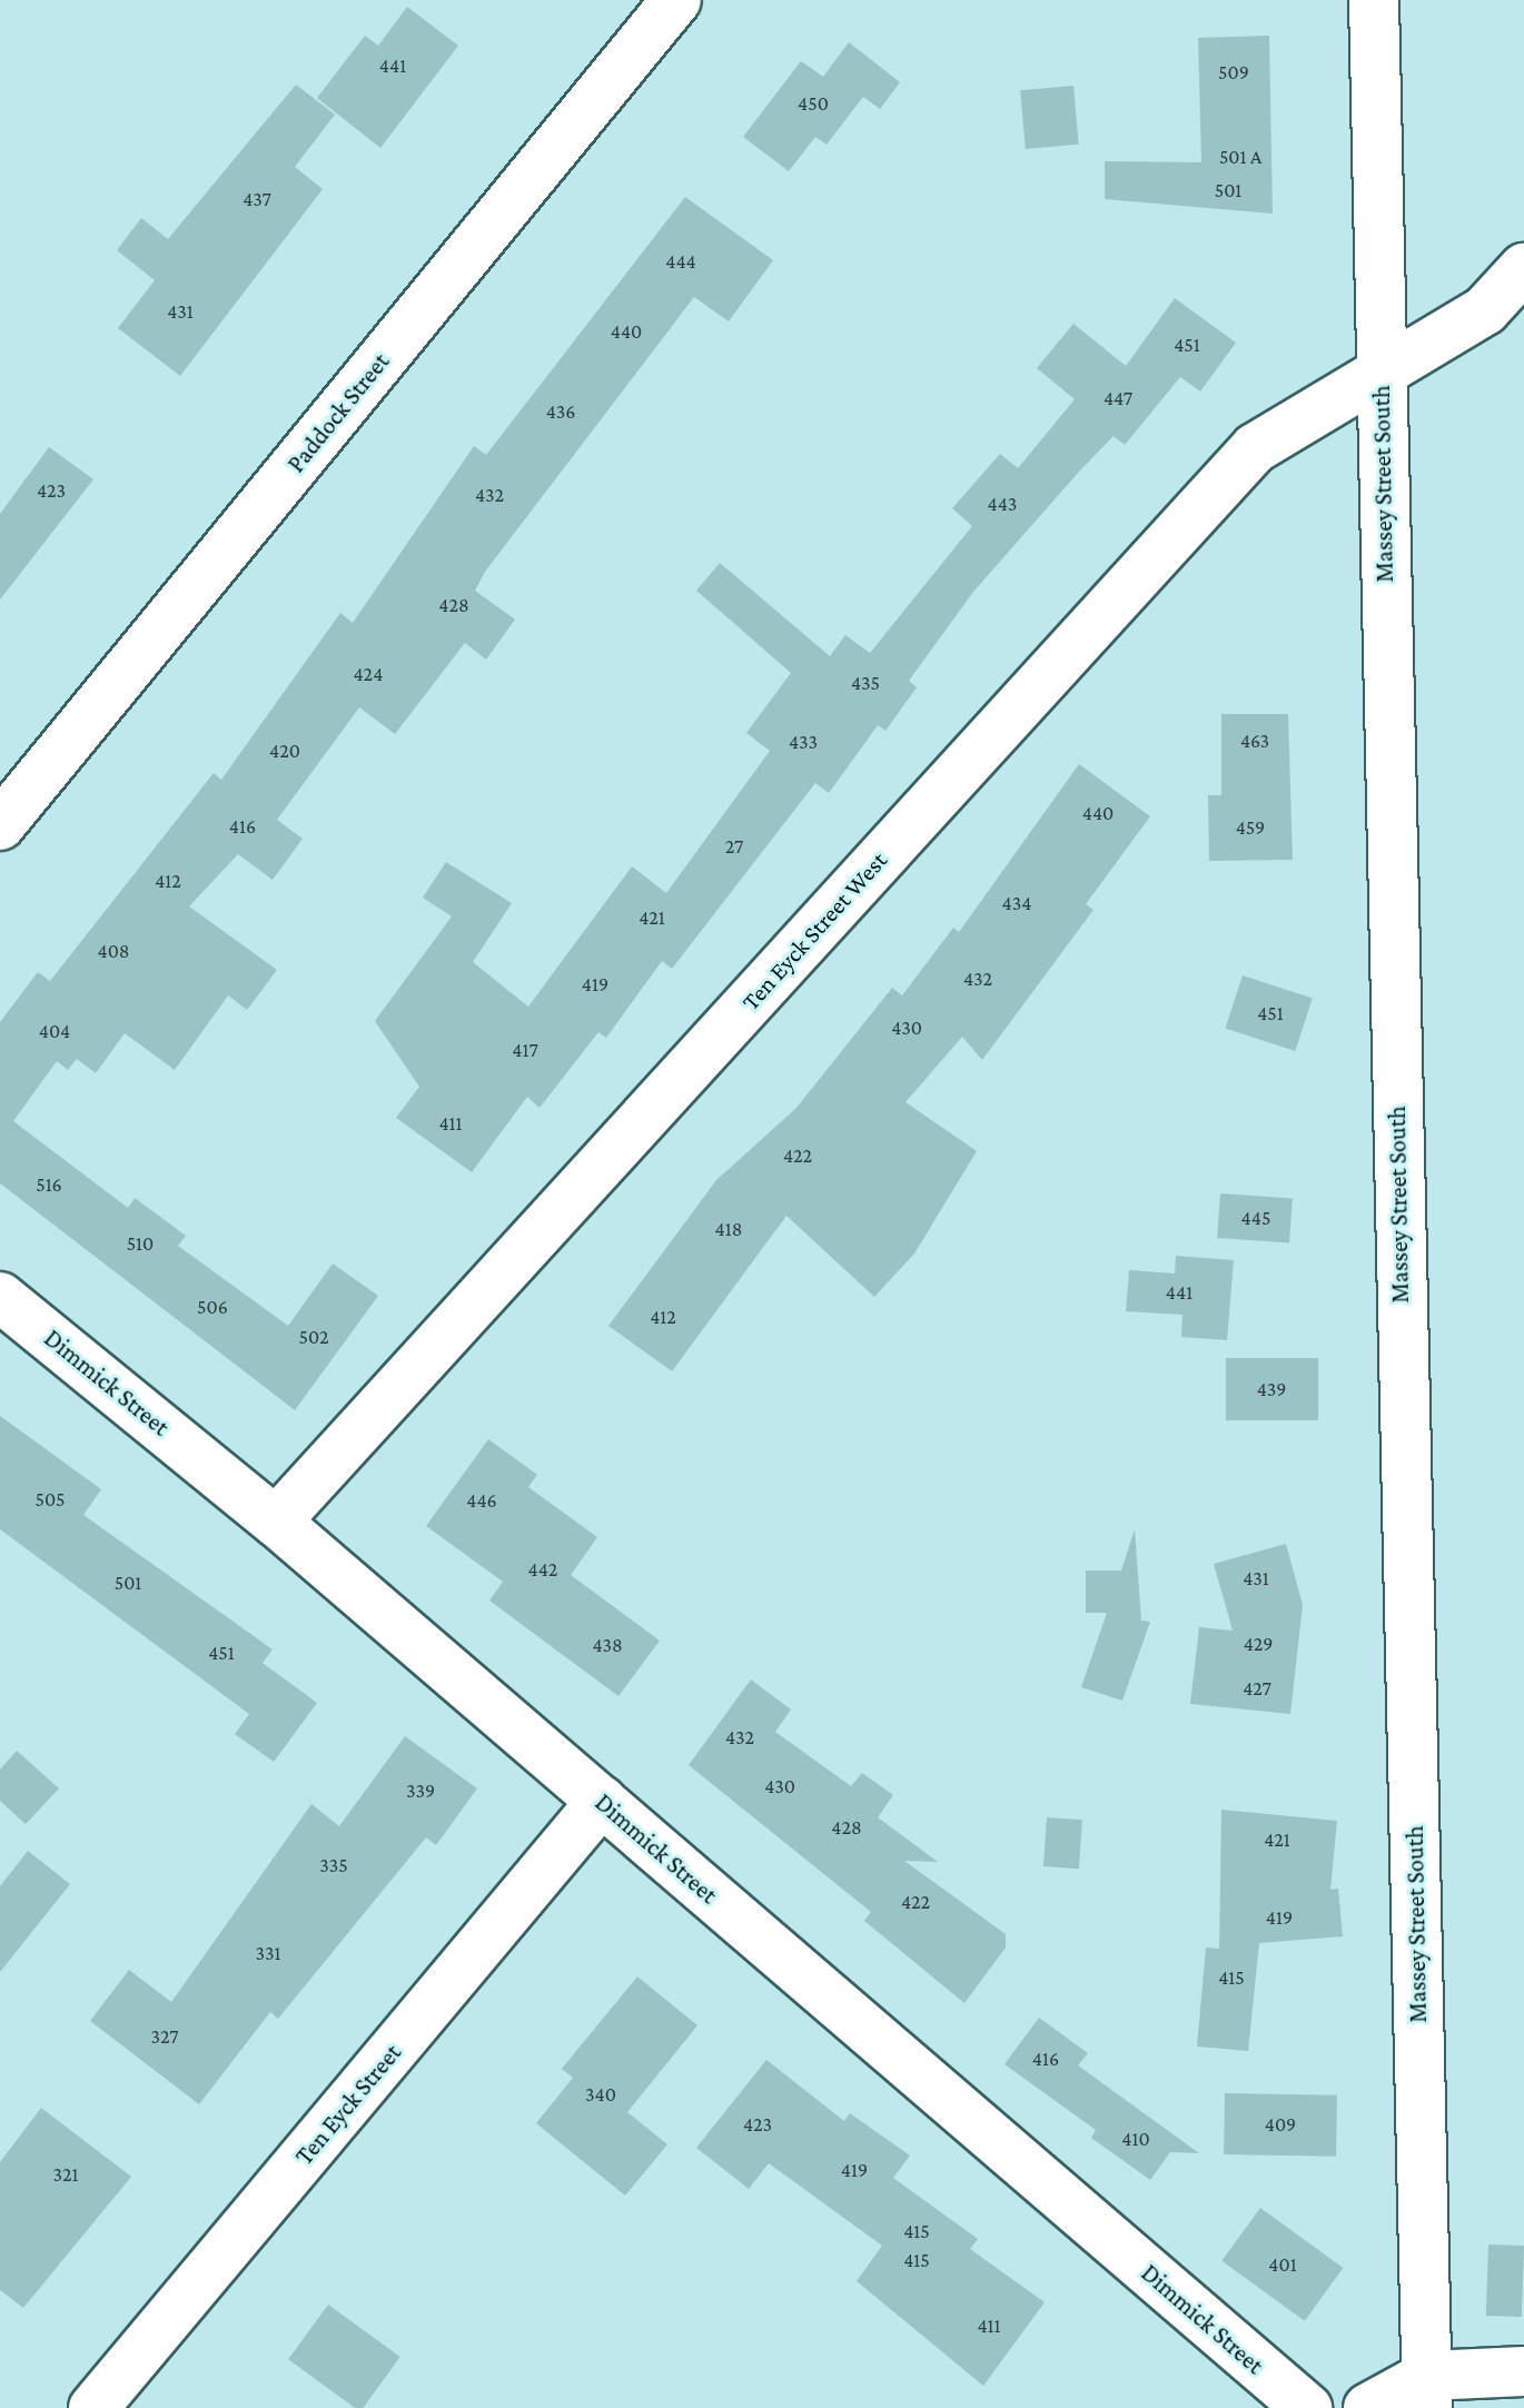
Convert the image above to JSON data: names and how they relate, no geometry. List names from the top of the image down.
{
  "streets": {
    "street": [
      "Paddock Street",
      "Massey Street South",
      "Ten Eyck Street West",
      "Dimmick Street",
      "Ten Eyck Street"
    ]
  },
  "crossings": [
    ["Massey Street South", "Ten Eyck Street West"],
    ["Ten Eyck Street West", "Dimmick Street"],
    ["Dimmick Street", "Ten Eyck Street"]
  ],
  "house_numbers": [
    "441",
    "509",
    "450",
    "501 A",
    "501",
    "437",
    "444",
    "431",
    "440",
    "451",
    "447",
    "436",
    "423",
    "432",
    "443",
    "428",
    "424",
    "435",
    "463",
    "433",
    "420",
    "440",
    "416",
    "459",
    "27",
    "412",
    "434",
    "421",
    "408",
    "432",
    "419",
    "451",
    "430",
    "404",
    "417",
    "411",
    "422",
    "516",
    "445",
    "418",
    "510",
    "441",
    "506",
    "412",
    "502",
    "439",
    "505",
    "446",
    "442",
    "431",
    "501",
    "429",
    "438",
    "451",
    "427",
    "432",
    "430",
    "339",
    "428",
    "421",
    "335",
    "422",
    "419",
    "331",
    "415",
    "327",
    "416",
    "340",
    "423",
    "409",
    "410",
    "419",
    "321",
    "415",
    "415",
    "401",
    "411"
  ]
}
